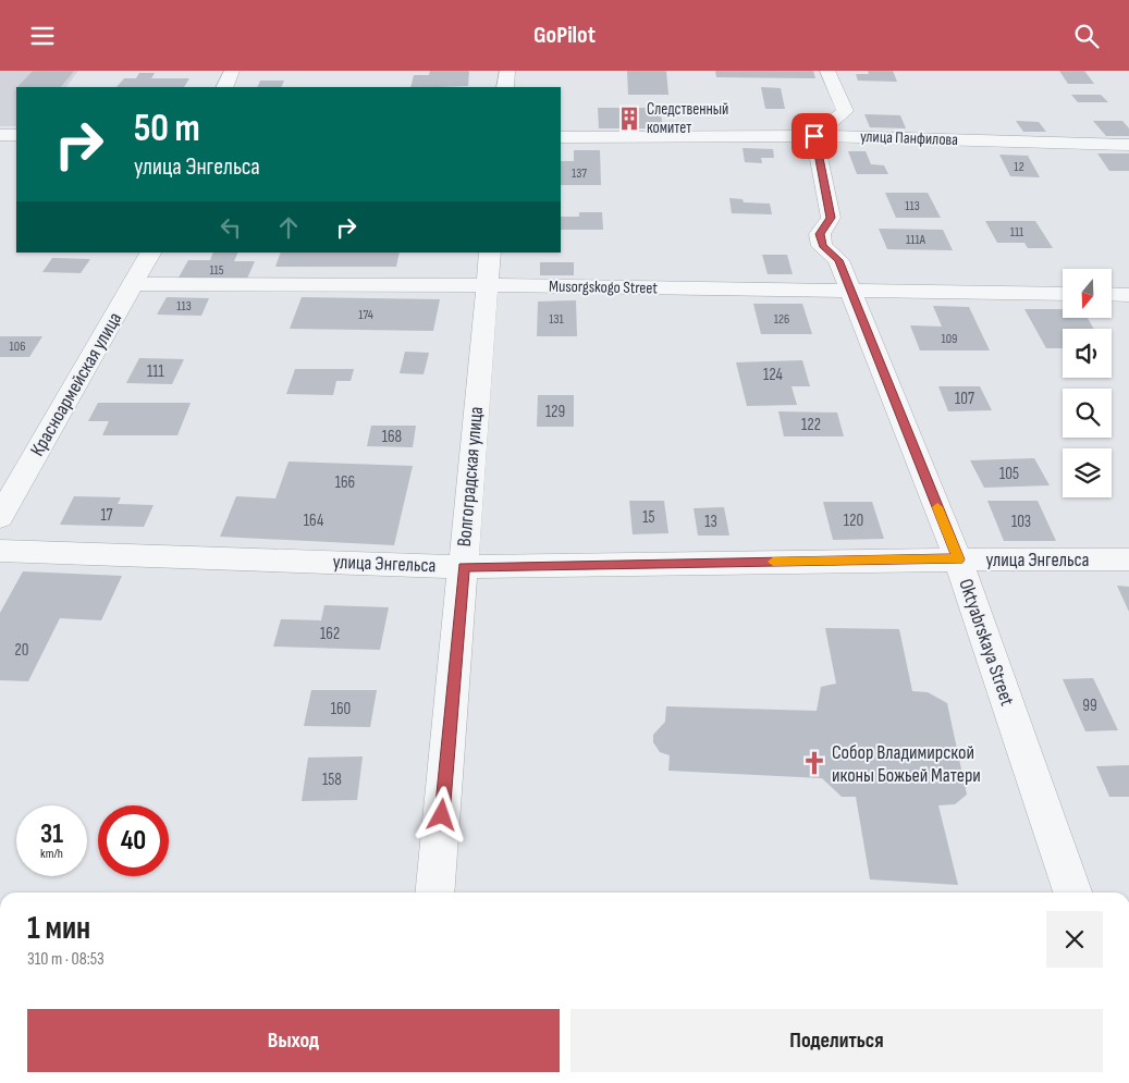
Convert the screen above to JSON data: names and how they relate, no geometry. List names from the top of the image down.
{
  "streets": {
    "street": [
      "улица Панфилова",
      "Musorgskogo Street",
      "Красноармейская улица",
      "Волгоградская улица",
      "улица Энгельса",
      "Oktyabrskaya Street"
    ]
  },
  "crossings": [
    ["улица Панфилова", "Oktyabrskaya Street"],
    ["Musorgskogo Street", "Красноармейская улица"],
    ["Musorgskogo Street", "Волгоградская улица"],
    ["Musorgskogo Street", "Oktyabrskaya Street"],
    ["Волгоградская улица", "улица Энгельса"],
    ["улица Энгельса", "Oktyabrskaya Street"]
  ],
  "places": {
    "building": ["Следственный комитет"],
    "church": ["Собор Владимирской иконы Божьей Матери"]
  },
  "house_numbers": [
    "12",
    "137",
    "113",
    "111",
    "111А",
    "115",
    "113",
    "174",
    "131",
    "126",
    "109",
    "106",
    "111",
    "124",
    "107",
    "129",
    "122",
    "168",
    "105",
    "166",
    "17",
    "15",
    "164",
    "120",
    "13",
    "103",
    "162",
    "20",
    "99",
    "160",
    "158"
  ],
  "north": "bottom",
  "page": {
    "header": "GoPilot",
    "turn": ["50 m", "улица Энгельса"],
    "speed": "31 km/h",
    "limit": "40",
    "heading": ["1 мин", "310 m · 08:53"],
    "buttons": ["Выход", "Поделиться"]
  }
}
